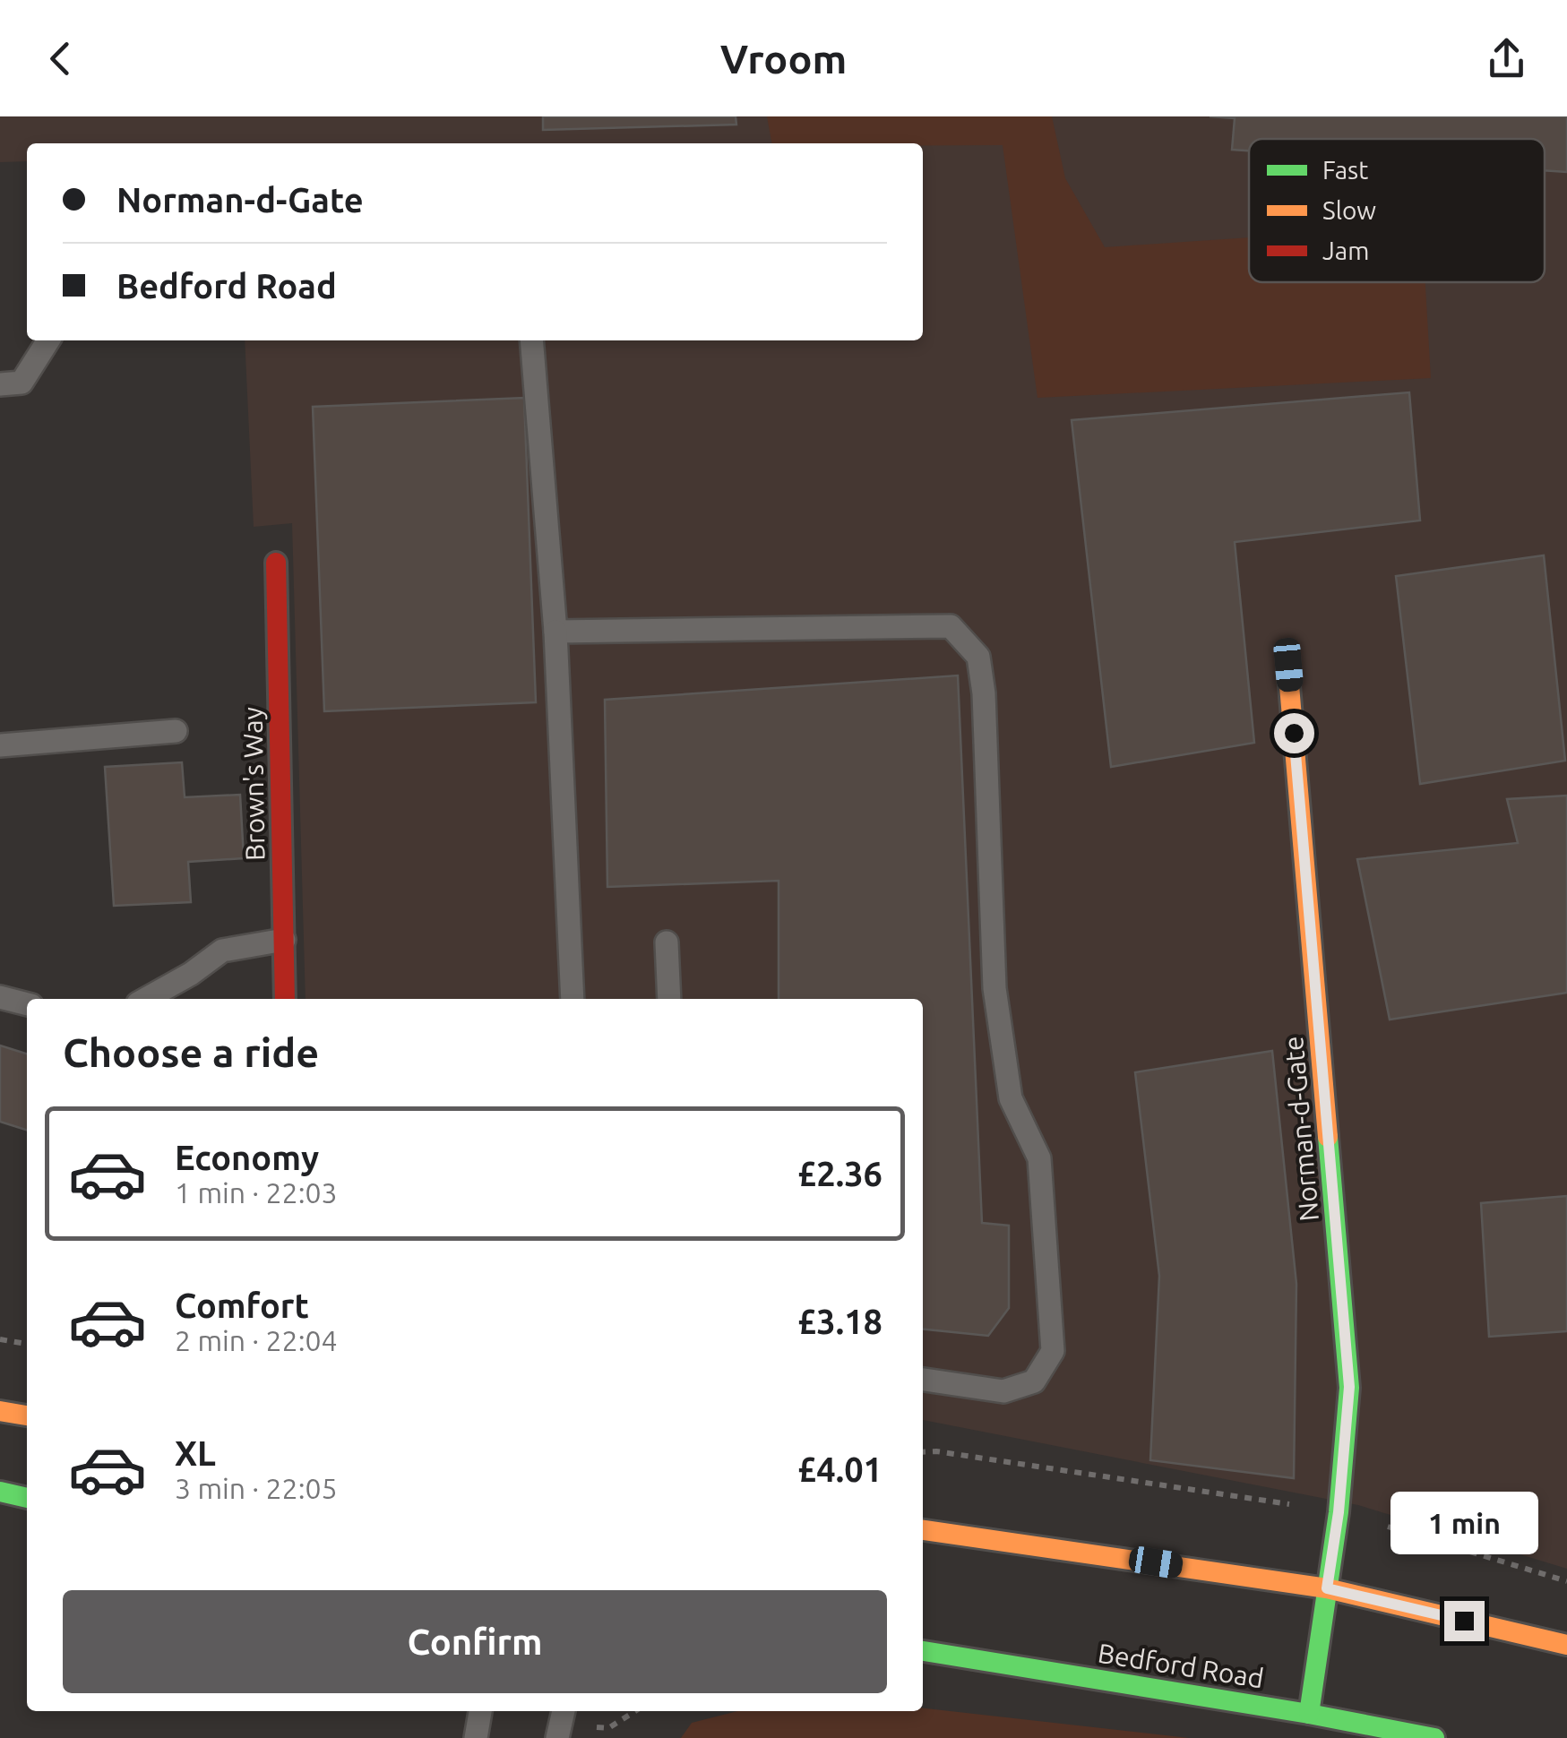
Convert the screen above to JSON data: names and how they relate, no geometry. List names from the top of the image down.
{
  "streets": {
    "street": ["Brown's Way", "Norman-d-Gate", "Bedford Road"]
  },
  "crossings": [
    ["Norman-d-Gate", "Bedford Road"]
  ],
  "legend": ["Fast", "Slow", "Jam"],
  "page": {
    "header": "Vroom",
    "banner": ["Norman-d-Gate", "Bedford Road"],
    "heading": "Choose a ride",
    "list": [
      {
        "name": "Economy",
        "note": "1 min · 22:03",
        "value": "£2.36"
      },
      {
        "name": "Comfort",
        "note": "2 min · 22:04",
        "value": "£3.18"
      },
      {
        "name": "XL",
        "note": "3 min · 22:05",
        "value": "£4.01"
      }
    ],
    "bubble": "1 min",
    "buttons": "Confirm"
  }
}
